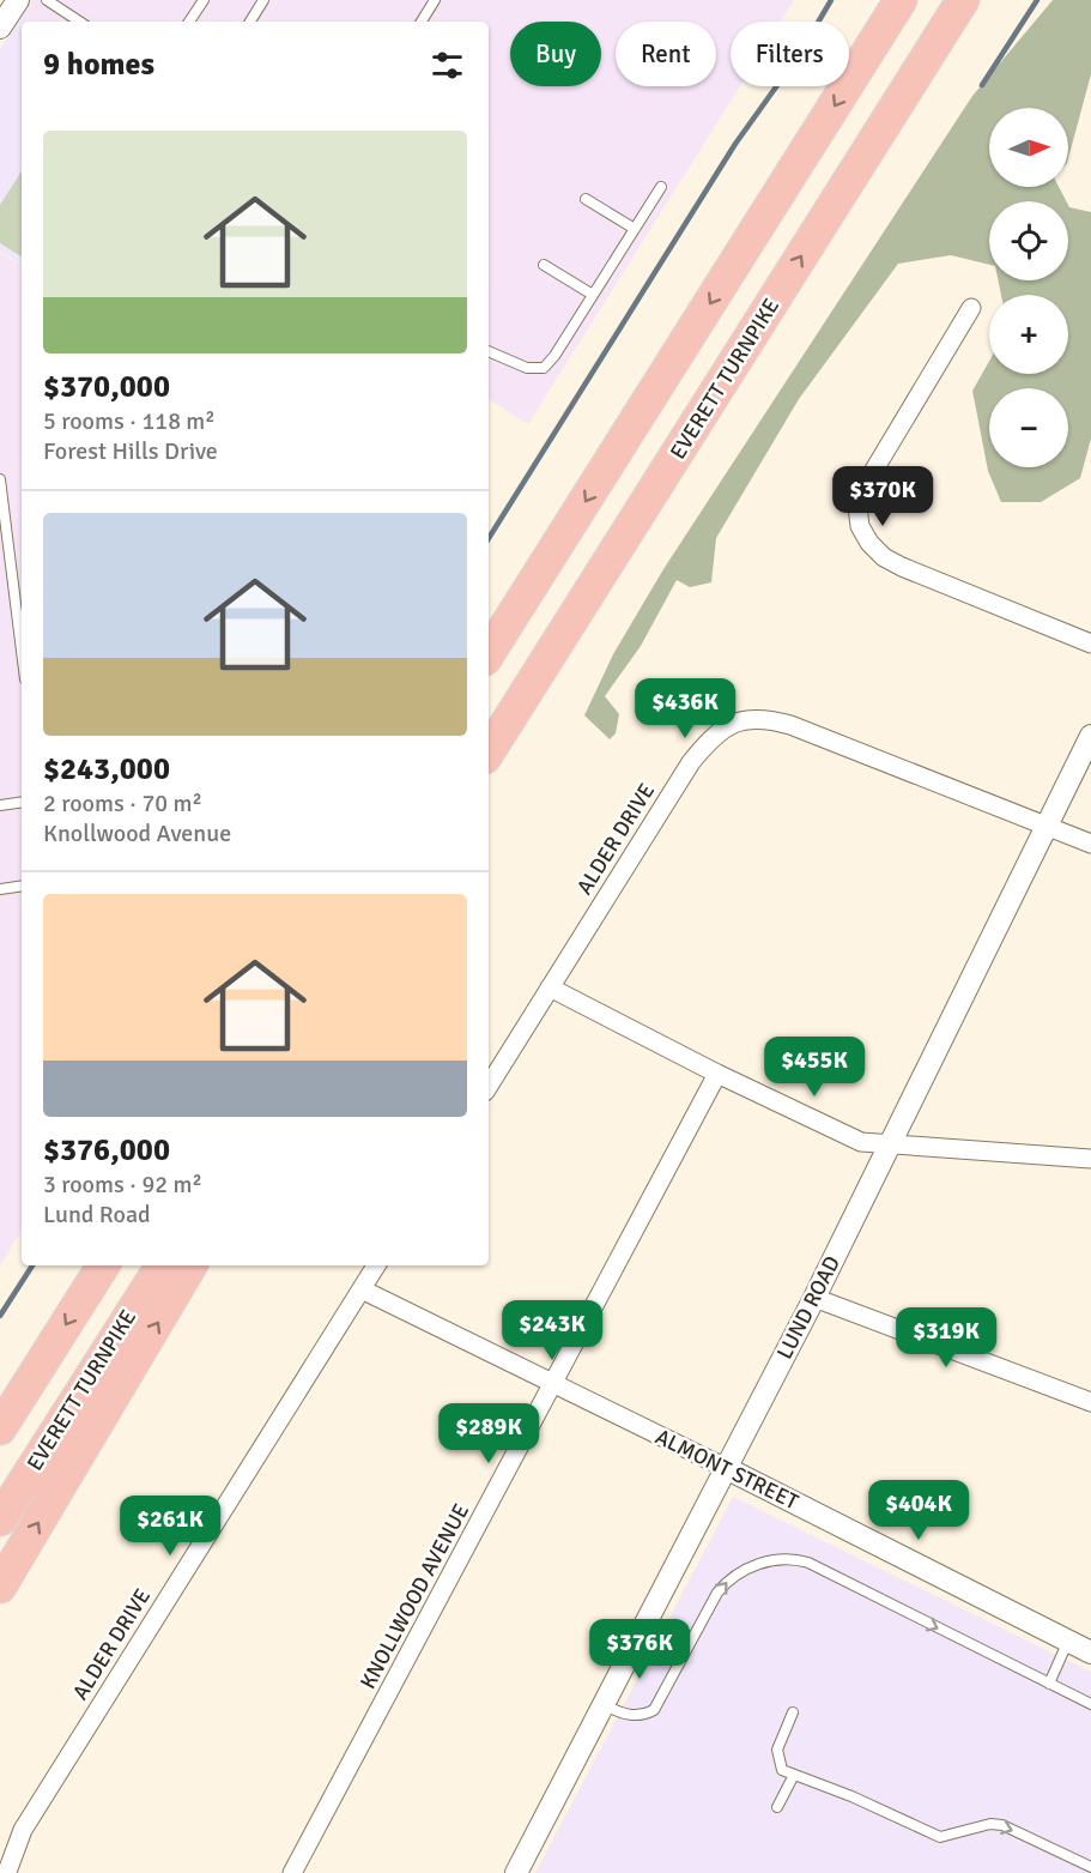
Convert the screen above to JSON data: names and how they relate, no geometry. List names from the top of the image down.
{
  "streets": {
    "highway": ["EVERETT TURNPIKE"],
    "street": [
      "ALDER DRIVE",
      "LUND ROAD",
      "ALMONT STREET",
      "KNOLLWOOD AVENUE"
    ]
  },
  "crossings": [
    ["ALDER DRIVE", "LUND ROAD"],
    ["ALDER DRIVE", "ALMONT STREET"],
    ["LUND ROAD", "ALMONT STREET"],
    ["ALMONT STREET", "KNOLLWOOD AVENUE"]
  ],
  "north": "right",
  "page": {
    "chip": ["Buy", "Rent", "Filters"],
    "heading": "9 homes",
    "map_buttons": ["+", "−"],
    "list": [
      {
        "name": "$370,000",
        "note": "5 rooms · 118 m² · Forest Hills Drive"
      },
      {
        "name": "$243,000",
        "note": "2 rooms · 70 m² · Knollwood Avenue"
      },
      {
        "name": "$376,000",
        "note": "3 rooms · 92 m² · Lund Road"
      }
    ],
    "price": [
      "$370K",
      "$436K",
      "$455K",
      "$243K",
      "$319K",
      "$289K",
      "$404K",
      "$261K",
      "$376K"
    ]
  }
}
